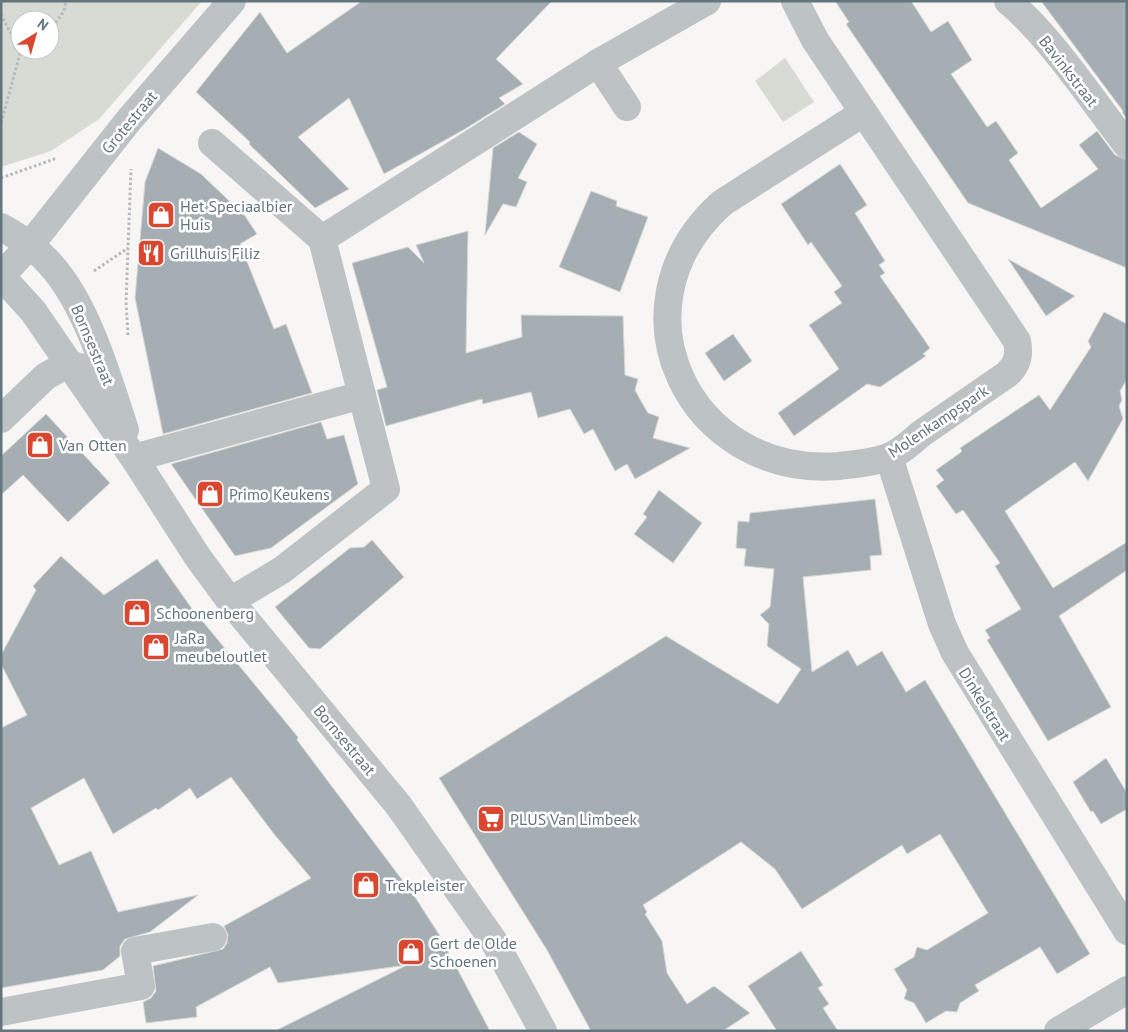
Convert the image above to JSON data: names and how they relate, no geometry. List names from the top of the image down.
{
  "streets": {
    "street": [
      "Bavinkstraat",
      "Grotestraat",
      "Bornsestraat",
      "Molenkampspark",
      "Dinkelstraat"
    ]
  },
  "crossings": [
    ["Grotestraat", "Bornsestraat"],
    ["Molenkampspark", "Dinkelstraat"]
  ],
  "places": {
    "shop": [
      "Het Speciaalbier Huis",
      "Van Otten",
      "Primo Keukens",
      "Schoonenberg",
      "JaRa meubeloutlet",
      "Trekpleister",
      "Gert de Olde Schoenen"
    ],
    "restaurant": ["Grillhuis Filiz"],
    "supermarket": ["PLUS Van Limbeek"]
  },
  "north": "top right"
}
